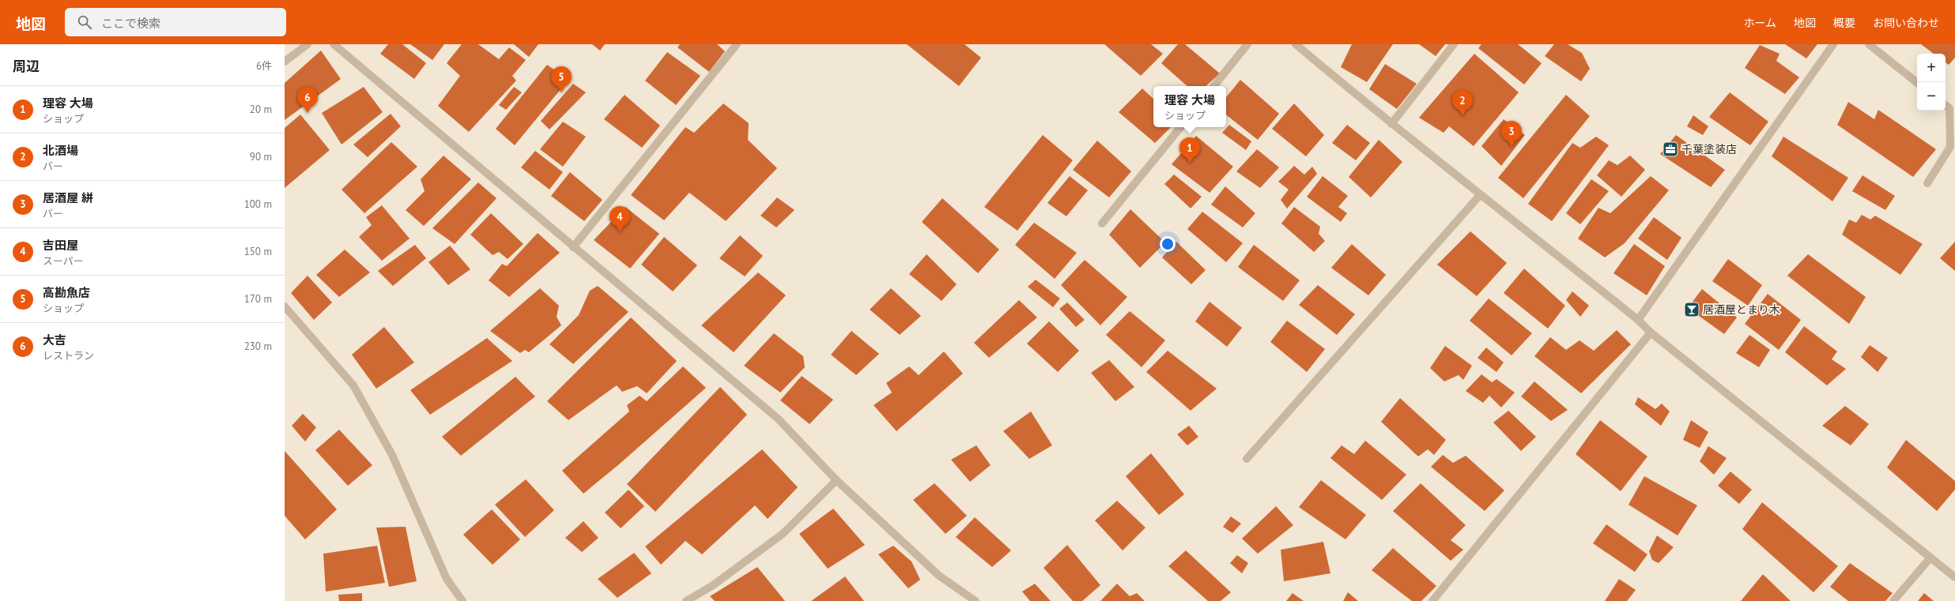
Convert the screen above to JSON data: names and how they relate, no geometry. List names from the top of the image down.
{
  "places": {
    "office": ["千葉塗装店"],
    "bar": ["居酒屋とまり木"]
  },
  "page": {
    "header": "地図",
    "search": "ここで検索",
    "nav": [
      "ホーム",
      "地図",
      "概要",
      "お問い合わせ"
    ],
    "heading": ["周辺", "6件"],
    "map_buttons": ["+", "−"],
    "pins": [
      "5",
      "6",
      "2",
      "3",
      "1",
      "4"
    ],
    "list": [
      {
        "mark": "1",
        "name": "理容 大場",
        "note": "ショップ",
        "value": "20 m"
      },
      {
        "mark": "2",
        "name": "北酒場",
        "note": "バー",
        "value": "90 m"
      },
      {
        "mark": "3",
        "name": "居酒屋 絣",
        "note": "バー",
        "value": "100 m"
      },
      {
        "mark": "4",
        "name": "吉田屋",
        "note": "スーパー",
        "value": "150 m"
      },
      {
        "mark": "5",
        "name": "高勘魚店",
        "note": "ショップ",
        "value": "170 m"
      },
      {
        "mark": "6",
        "name": "大吉",
        "note": "レストラン",
        "value": "230 m"
      }
    ],
    "popup": ["理容 大場", "ショップ"]
  }
}
